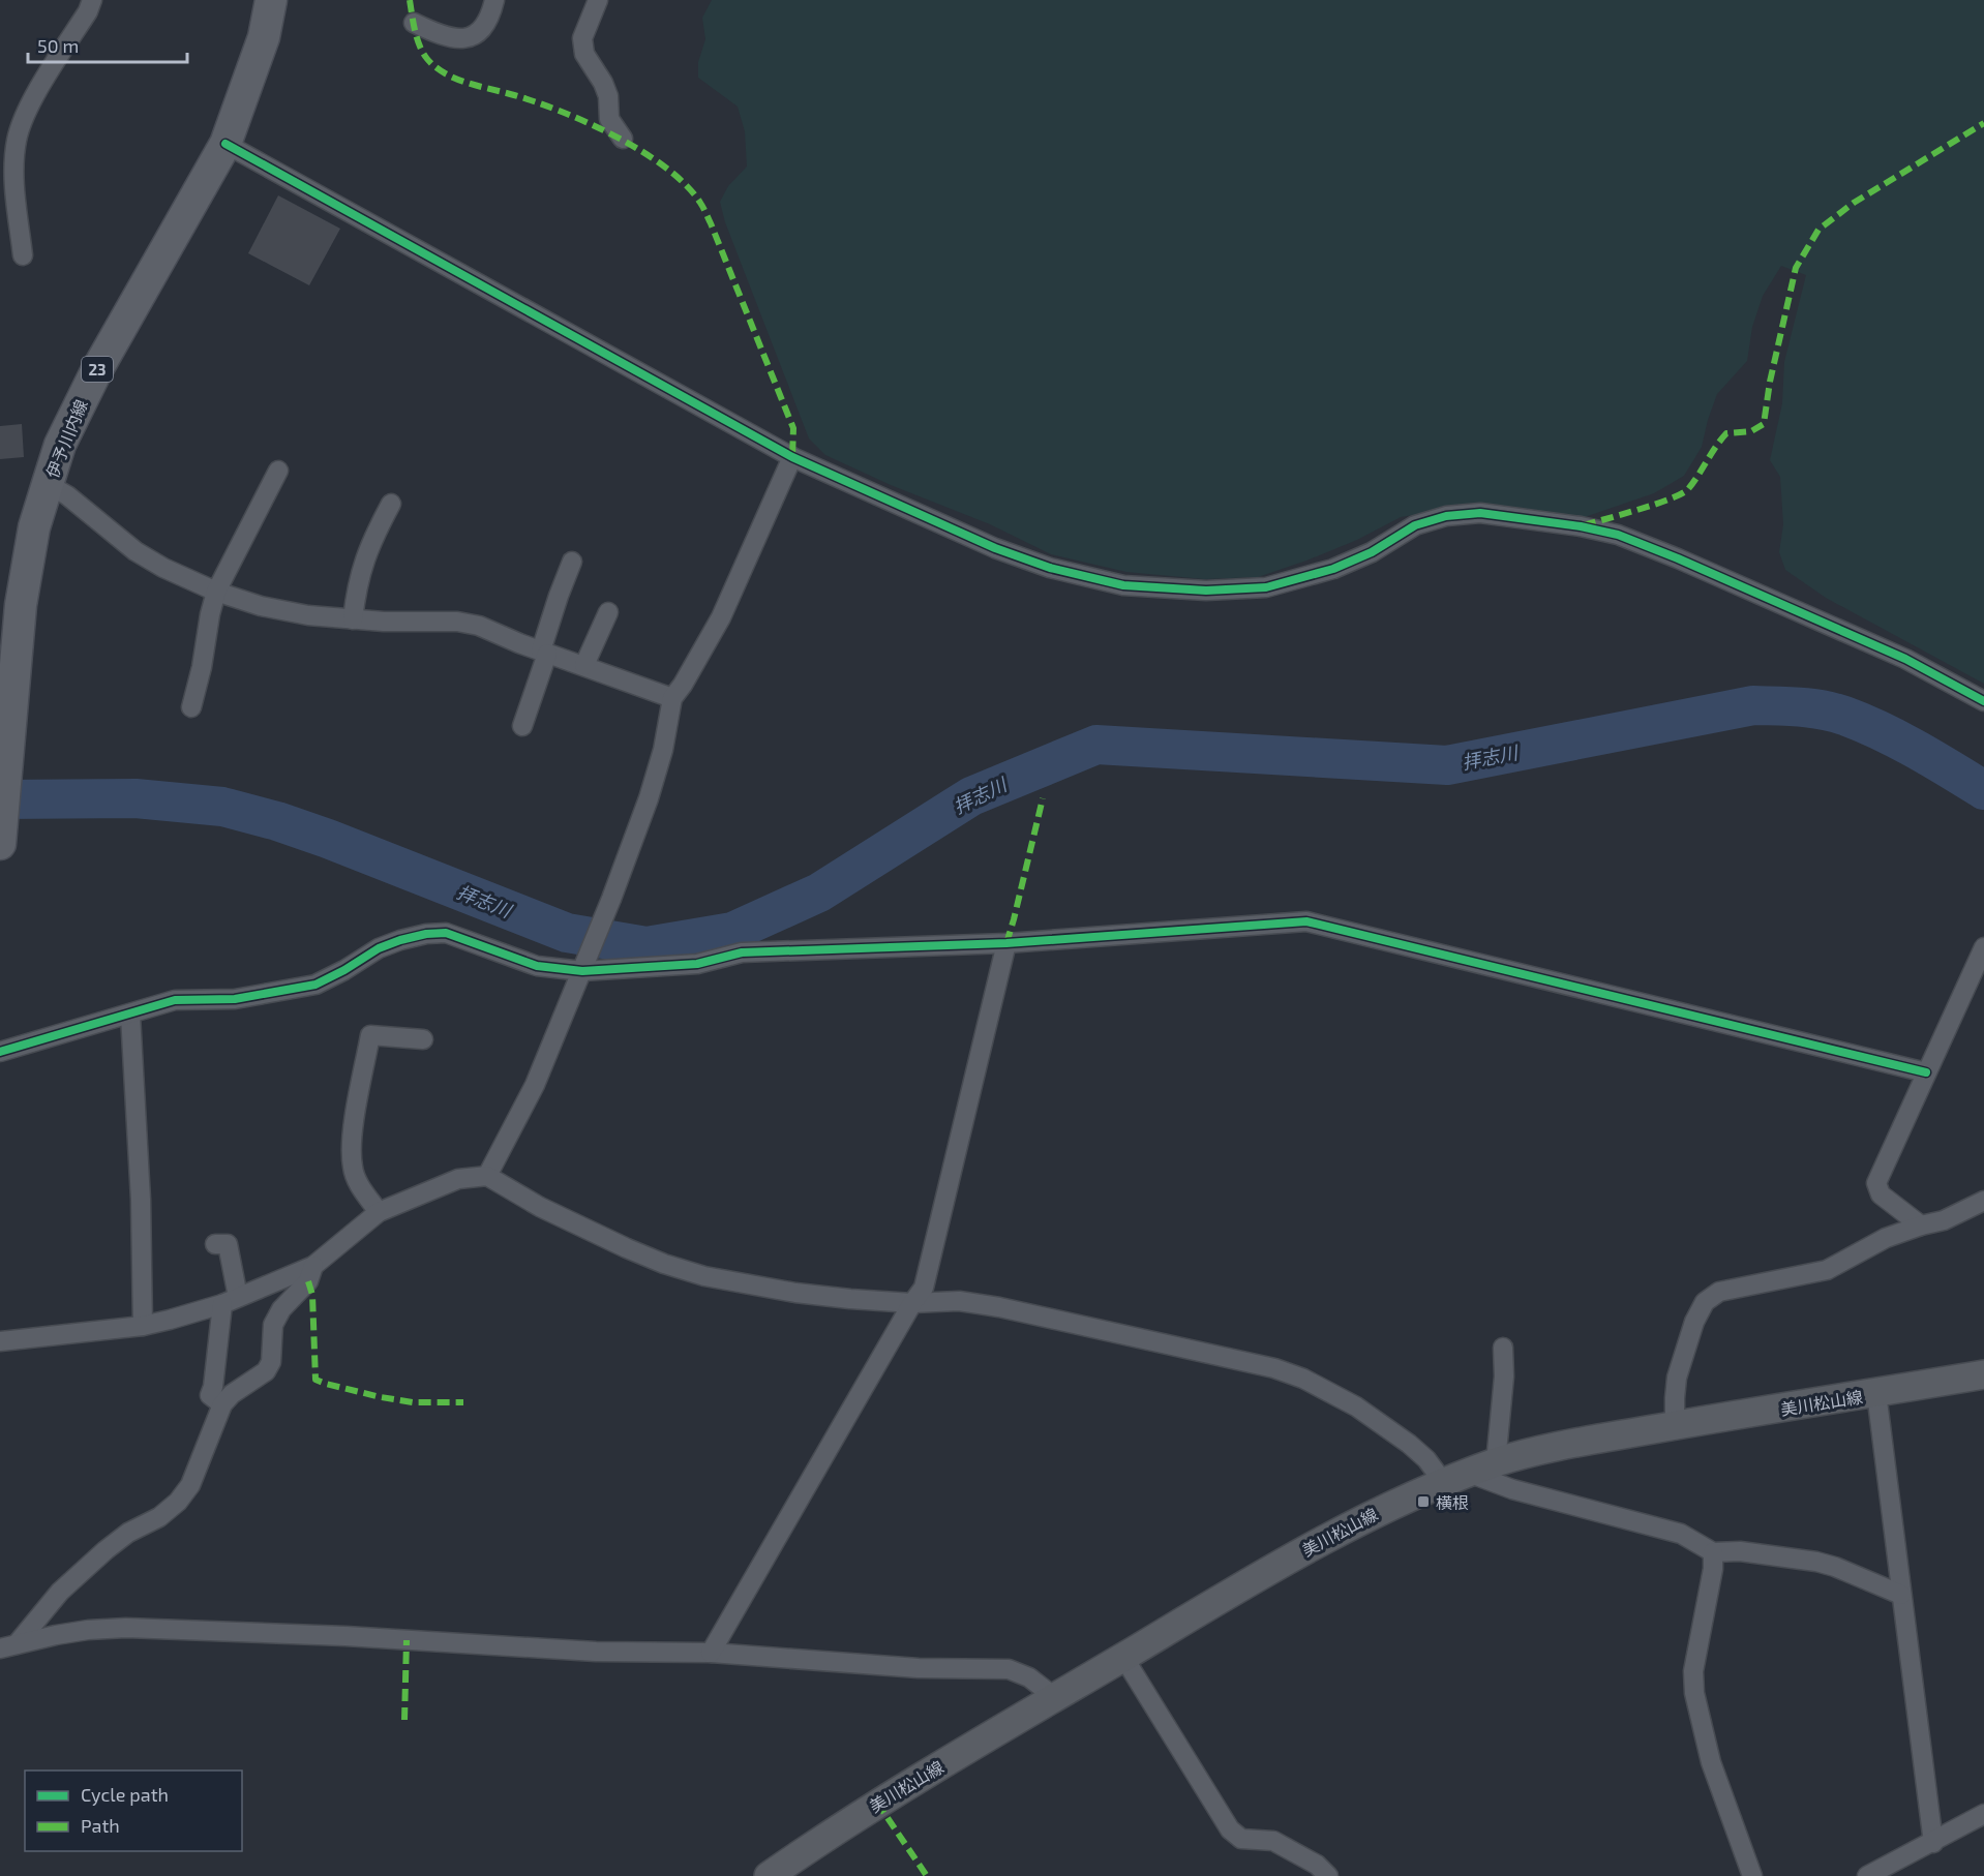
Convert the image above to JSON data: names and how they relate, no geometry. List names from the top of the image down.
{
  "streets": {
    "main road": ["23", "伊予川内線", "美川松山線"]
  },
  "water": ["拝志川"],
  "places": {
    "transit": ["横根"]
  },
  "legend": ["Cycle path", "Path"],
  "scale_bar": "50 m"
}
